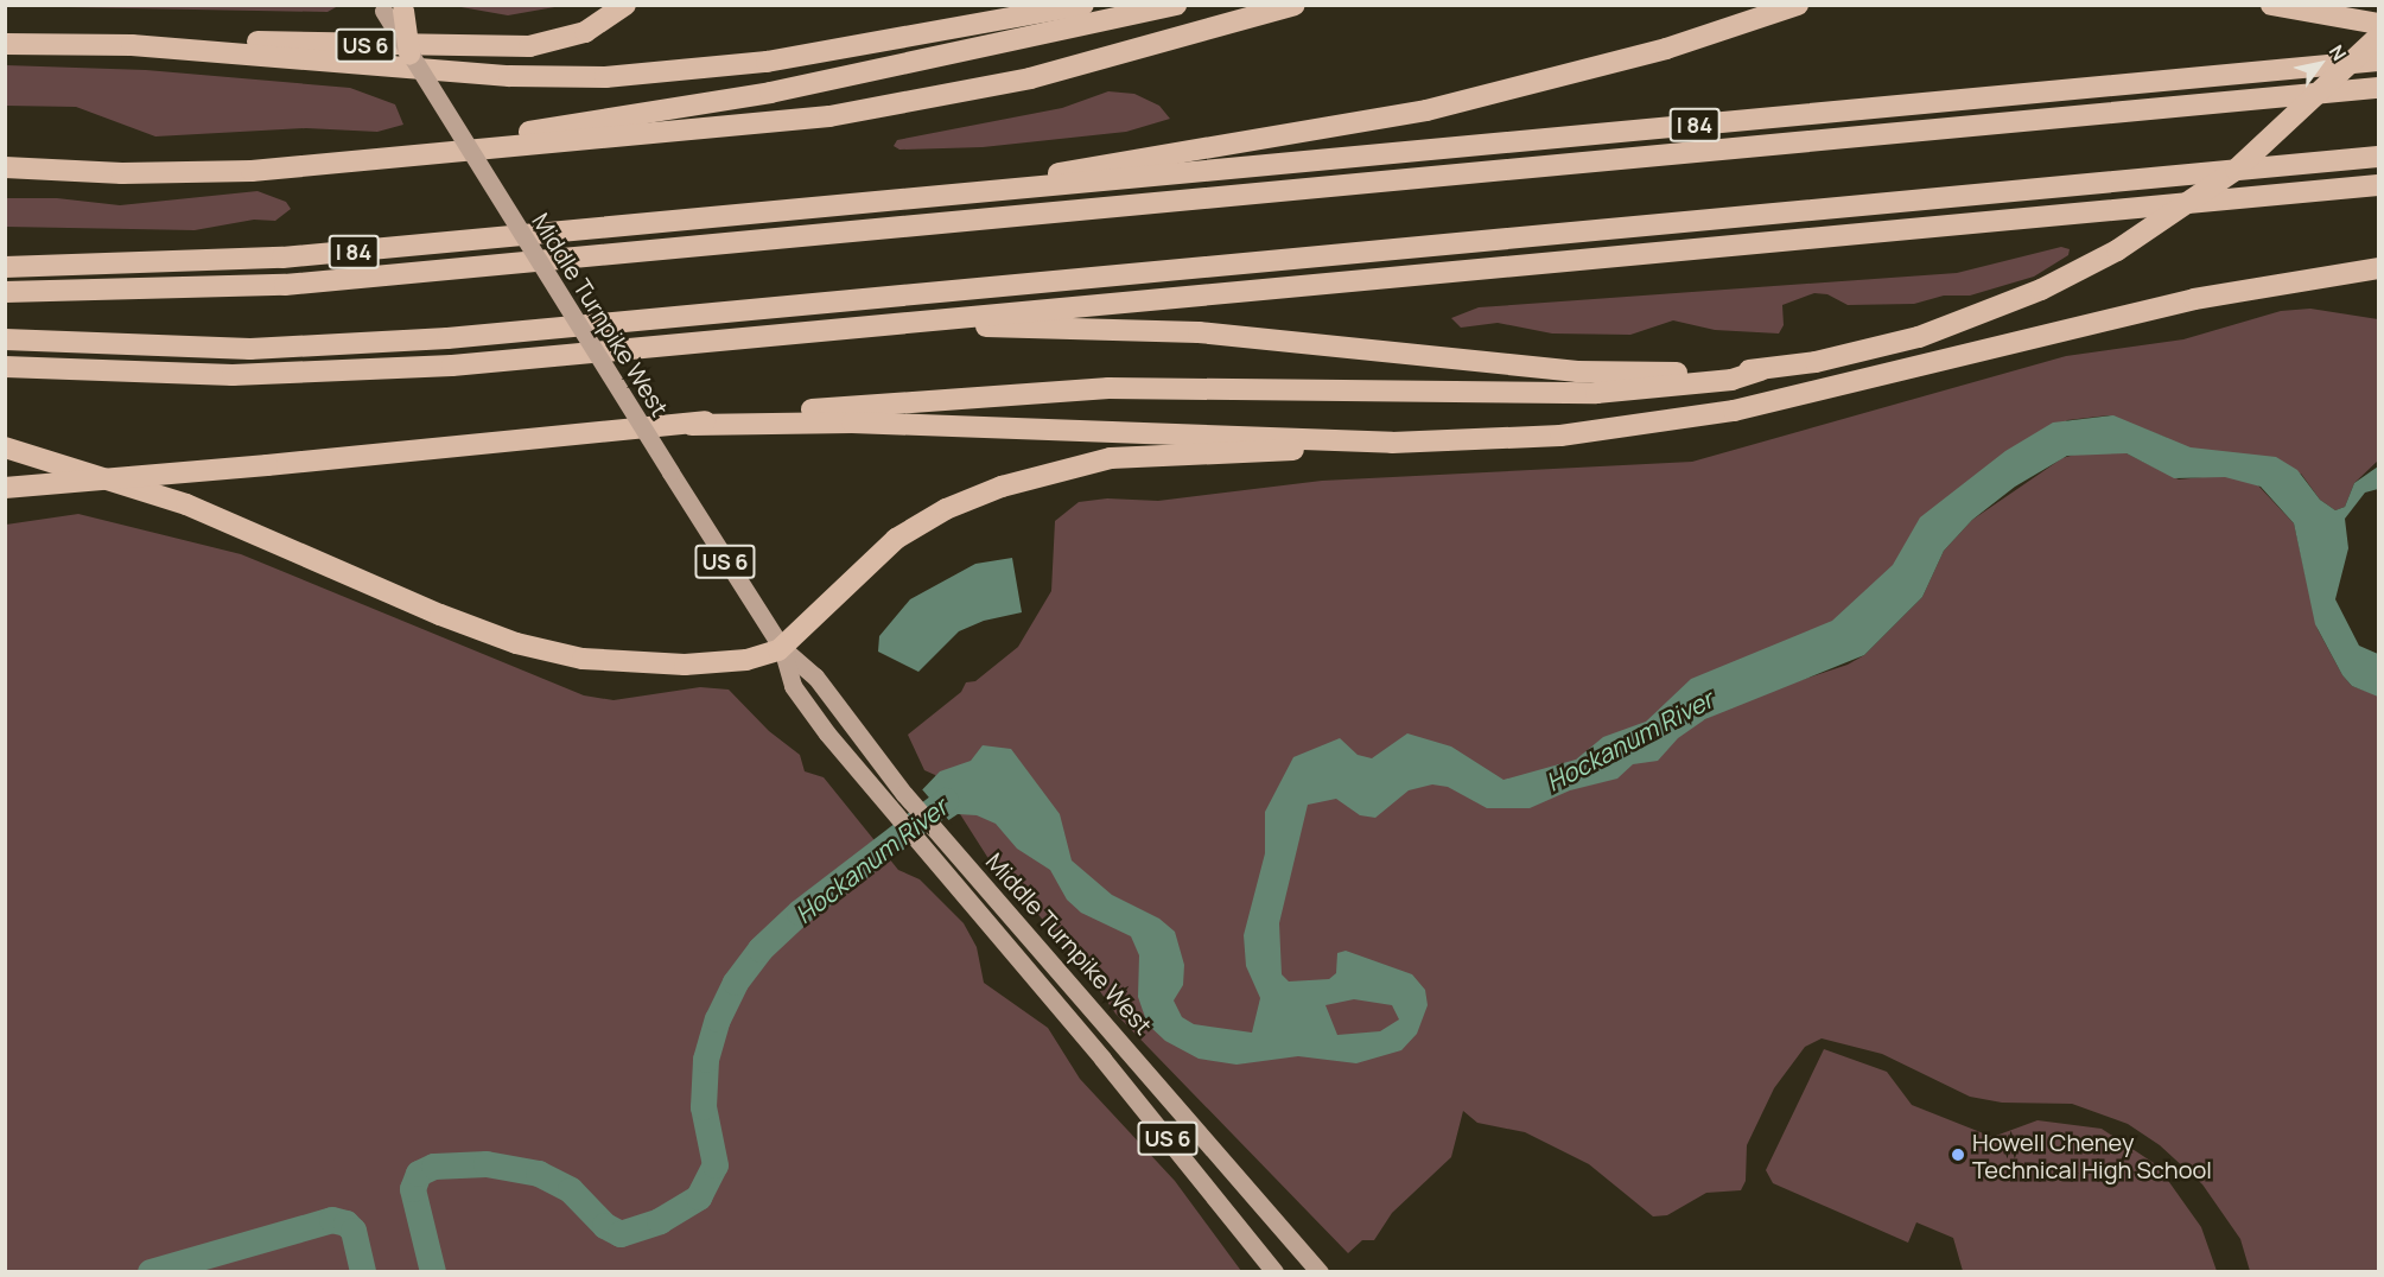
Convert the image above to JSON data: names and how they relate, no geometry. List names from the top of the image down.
{
  "streets": {
    "highway": ["US 6", "I 84"],
    "main road": ["Middle Turnpike West"]
  },
  "crossings": [
    ["US 6", "Middle Turnpike West"]
  ],
  "water": ["Hockanum River"],
  "places": ["Howell Cheney Technical High School"],
  "north": "top right"
}
